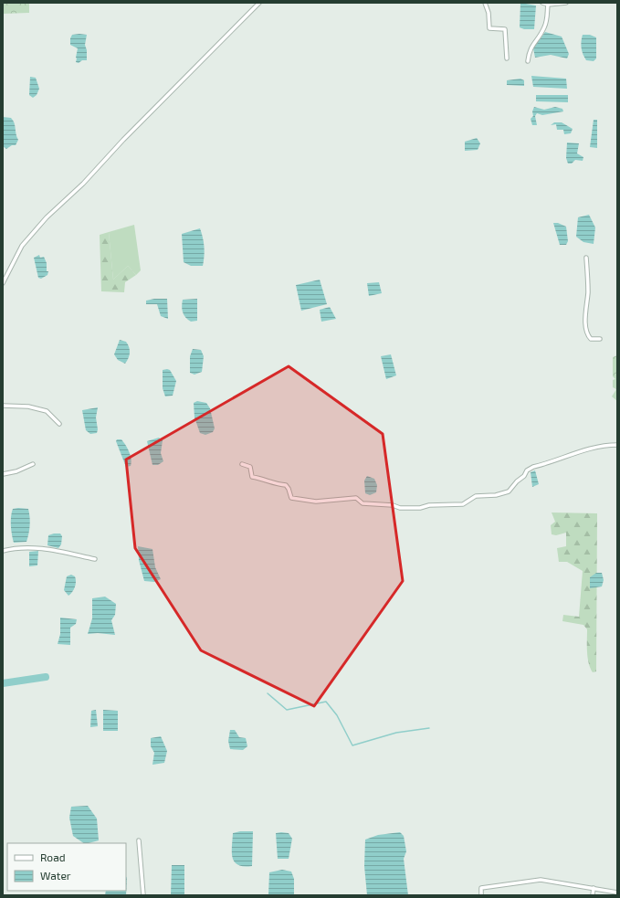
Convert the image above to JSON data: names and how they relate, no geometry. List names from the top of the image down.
{
  "legend": ["Road", "Water"]
}
